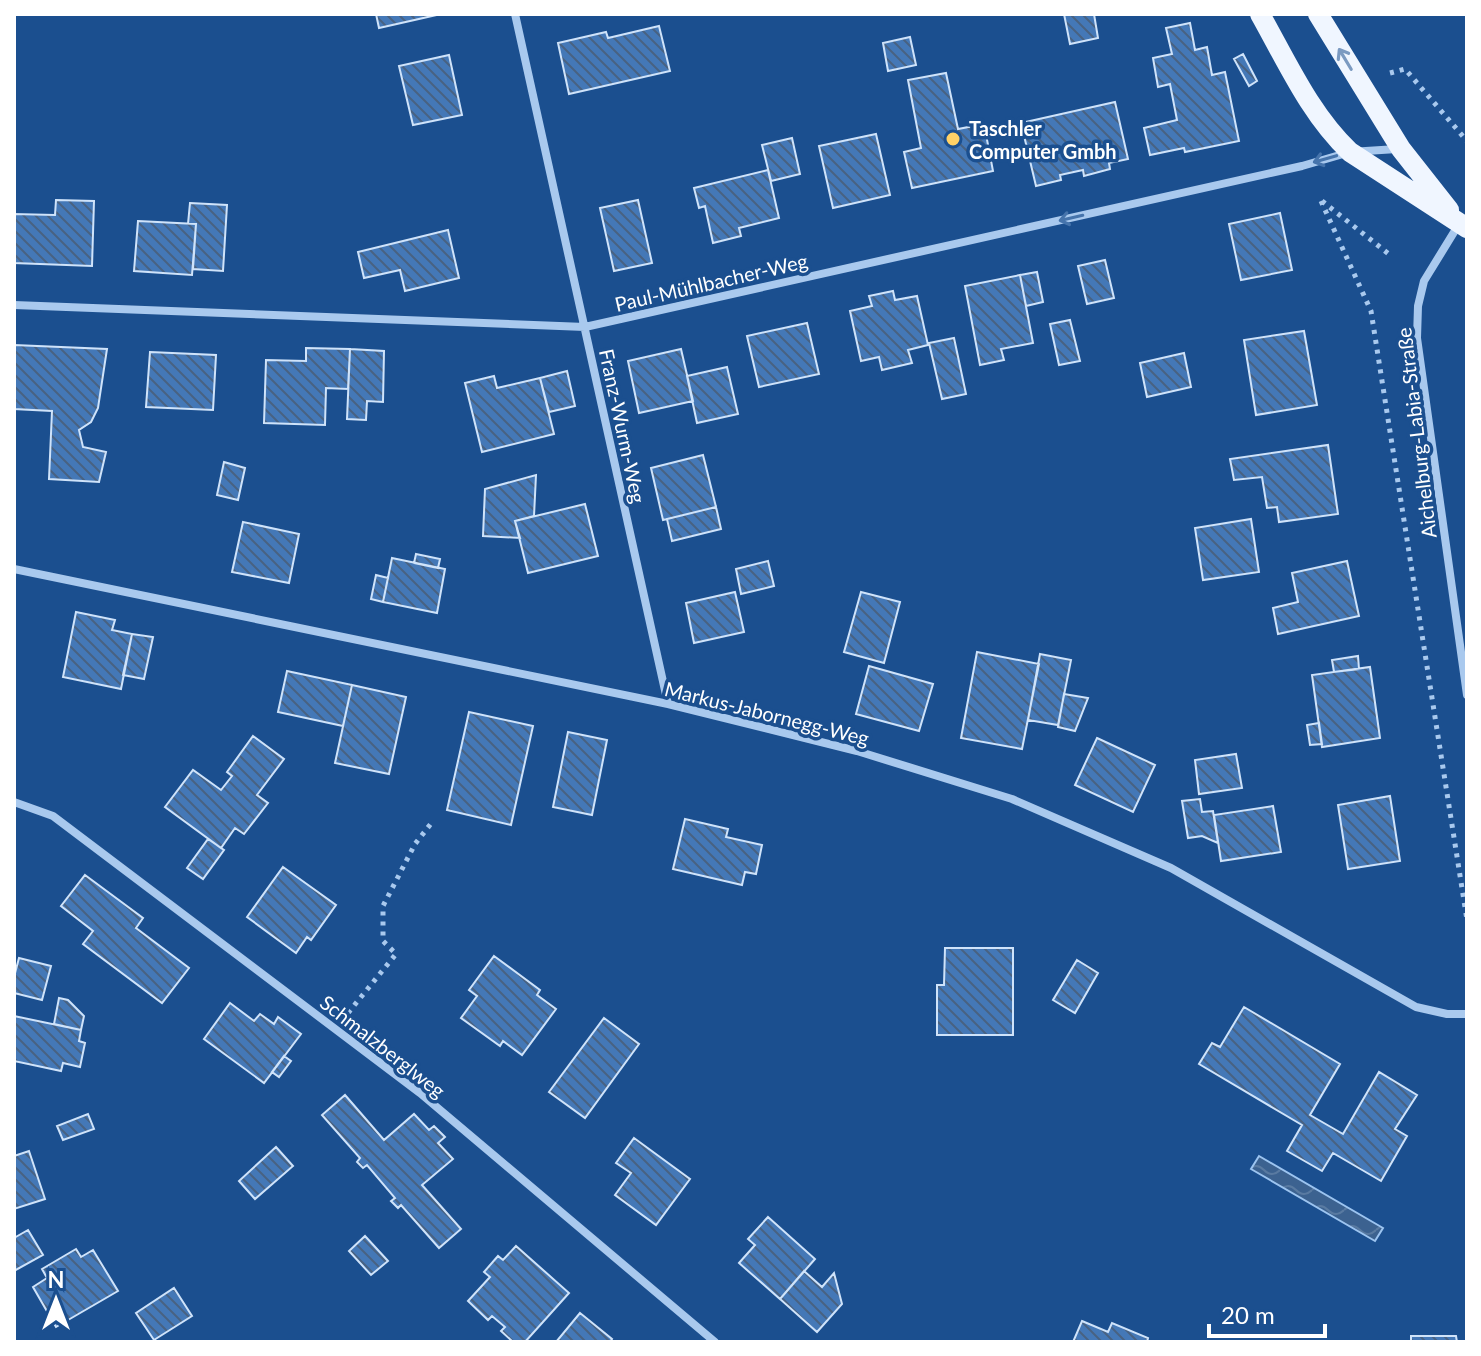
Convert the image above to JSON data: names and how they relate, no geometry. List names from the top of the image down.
{
  "streets": {
    "street": [
      "Paul-Mühlbacher-Weg",
      "Franz-Wurm-Weg",
      "Aichelburg-Labia-Straße",
      "Markus-Jabornegg-Weg",
      "Schmalzberglweg"
    ]
  },
  "crossings": [
    ["Paul-Mühlbacher-Weg", "Franz-Wurm-Weg"],
    ["Franz-Wurm-Weg", "Markus-Jabornegg-Weg"]
  ],
  "one_way": ["Paul-Mühlbacher-Weg"],
  "places": ["Taschler Computer Gmbh"],
  "scale_bar": "20 m",
  "north": "top"
}
